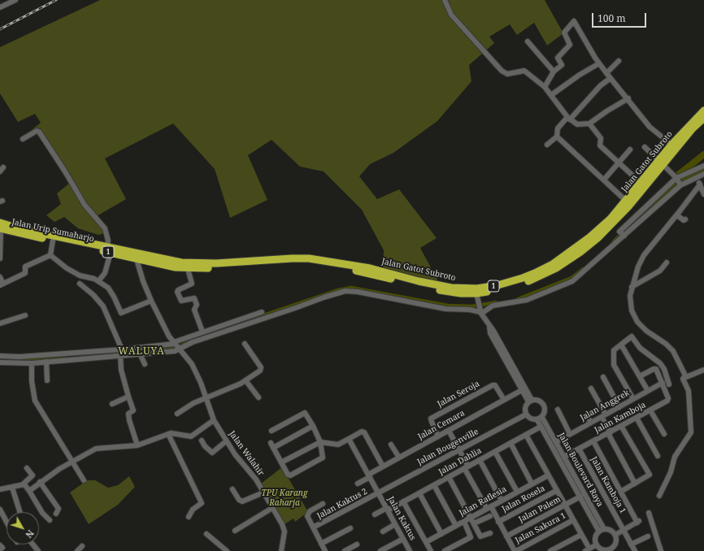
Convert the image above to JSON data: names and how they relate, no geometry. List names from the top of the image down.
{
  "streets": {
    "highway": ["Jalan Gatot Subroto", "Jalan Urip Sumaharjo", "1"],
    "street": [
      "Jalan Seroja",
      "Jalan Anggrek",
      "Jalan Kamboja",
      "Jalan Cemara",
      "Jalan Bougenville",
      "Jalan Walahir",
      "Jalan Dahlia",
      "Jalan Boulevard Raya",
      "Jalan Kamboja 1",
      "Jalan Rosela",
      "Jalan Raflesia",
      "Jalan Kaktus 2",
      "Jalan Palem",
      "Jalan Kaktus",
      "Jalan Sakura 1"
    ]
  },
  "crossings": [
    ["Jalan Gatot Subroto", "Jalan Urip Sumaharjo"],
    ["Jalan Urip Sumaharjo", "Jalan Walahir"],
    ["Jalan Seroja", "Jalan Cemara"],
    ["Jalan Anggrek", "Jalan Kamboja"],
    ["Jalan Anggrek", "Jalan Boulevard Raya"],
    ["Jalan Kamboja", "Jalan Boulevard Raya"],
    ["Jalan Kamboja", "Jalan Kamboja 1"],
    ["Jalan Cemara", "Jalan Kaktus"],
    ["Jalan Bougenville", "Jalan Boulevard Raya"],
    ["Jalan Bougenville", "Jalan Kaktus 2"],
    ["Jalan Bougenville", "Jalan Kaktus"],
    ["Jalan Dahlia", "Jalan Boulevard Raya"],
    ["Jalan Dahlia", "Jalan Kaktus"],
    ["Jalan Boulevard Raya", "Jalan Palem"],
    ["Jalan Kaktus 2", "Jalan Kaktus"]
  ],
  "districts": ["WALUYA"],
  "parks": ["TPU Karang Raharja"],
  "scale_bar": "100 m",
  "north": "bottom right"
}
